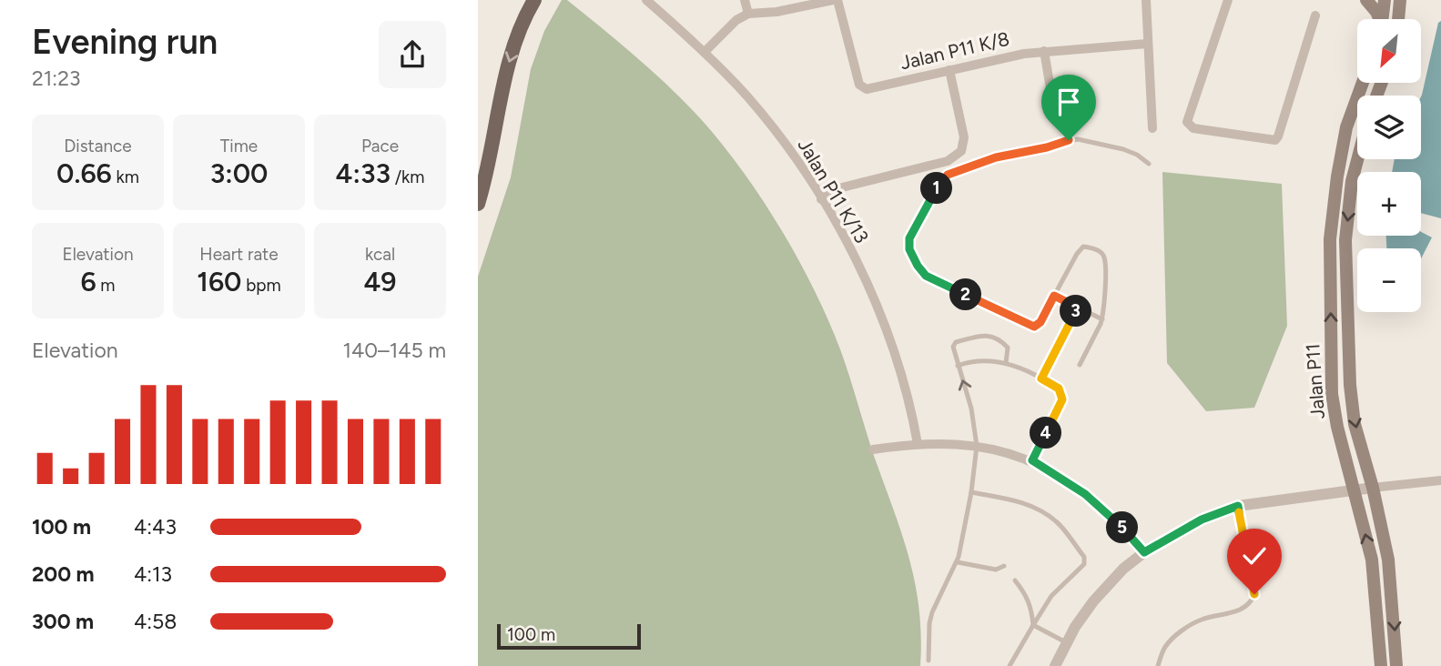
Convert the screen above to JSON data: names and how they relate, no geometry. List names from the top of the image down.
{
  "streets": {
    "main road": ["Jalan P11"],
    "street": ["Jalan P11 K/8", "Jalan P11 K/13"]
  },
  "scale_bar": "100 m",
  "north": "bottom left",
  "page": {
    "heading": ["Evening run", "21:23"],
    "map_buttons": ["+", "−"],
    "stats": [
      ["Distance", "0.66 km"],
      ["Time", "3:00"],
      ["Pace", "4:33 /km"],
      ["Elevation", "6 m"],
      ["Heart rate", "160 bpm"],
      ["kcal", "49"]
    ],
    "pins": [
      "1",
      "2",
      "3",
      "4",
      "5"
    ],
    "chart": ["Elevation", "140–145 m"],
    "list": [
      {
        "name": "100 m",
        "note": "4:43"
      },
      {
        "name": "200 m",
        "note": "4:13"
      },
      {
        "name": "300 m",
        "note": "4:58"
      }
    ],
    "scale": "100 m"
  }
}
